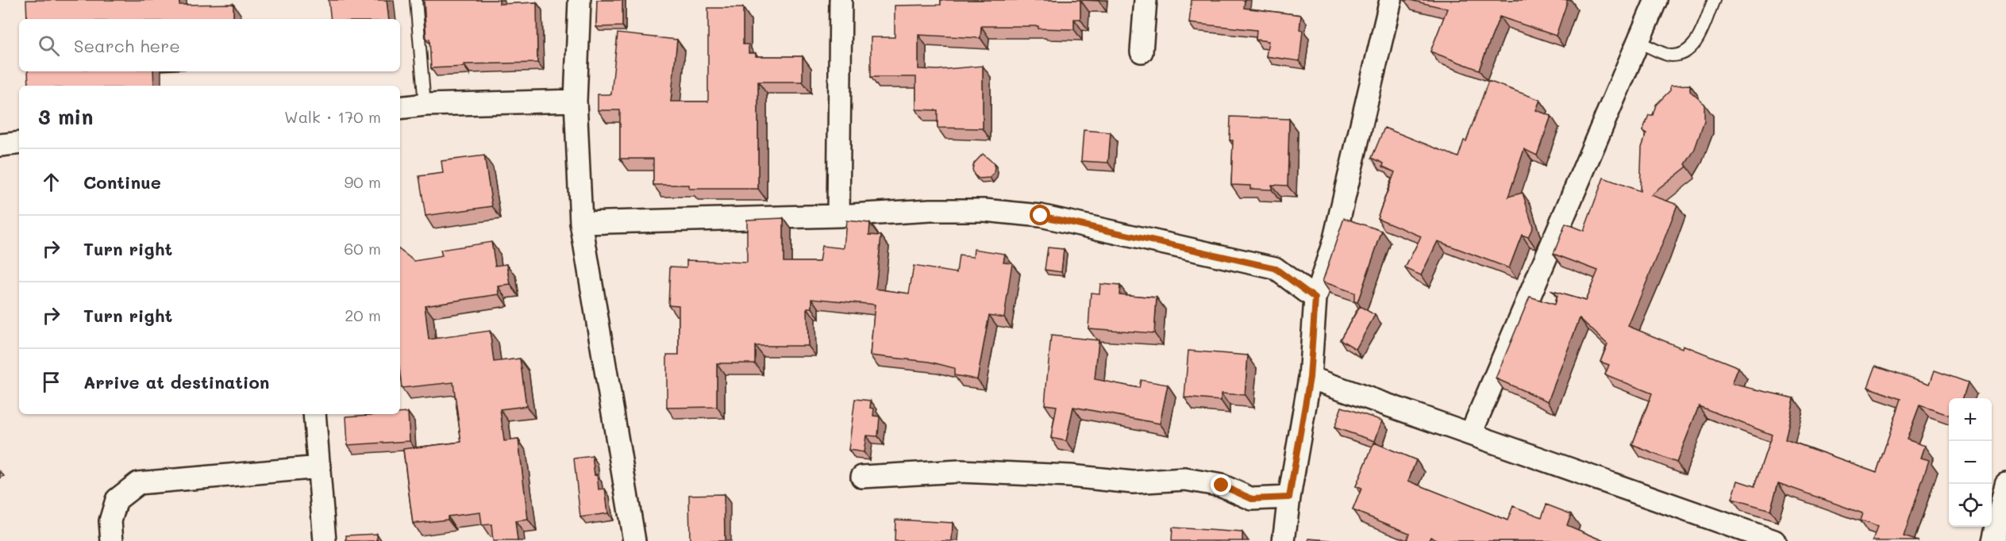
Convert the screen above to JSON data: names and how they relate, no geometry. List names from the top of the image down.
{
  "page": {
    "search": "Search here",
    "heading": ["3 min", "Walk · 170 m"],
    "list": [
      ["Continue", "90 m"],
      ["Turn right", "60 m"],
      ["Turn right", "20 m"],
      "Arrive at destination"
    ],
    "map_buttons": ["+", "−"]
  }
}
